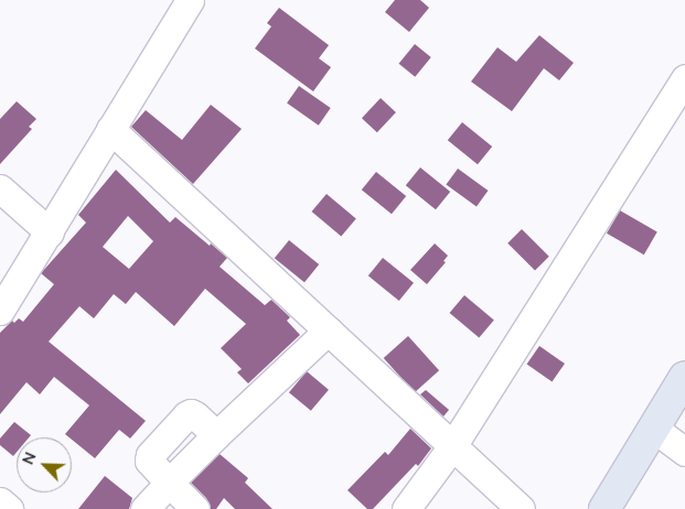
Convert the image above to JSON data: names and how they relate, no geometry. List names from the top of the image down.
{
  "north": "top left"
}
